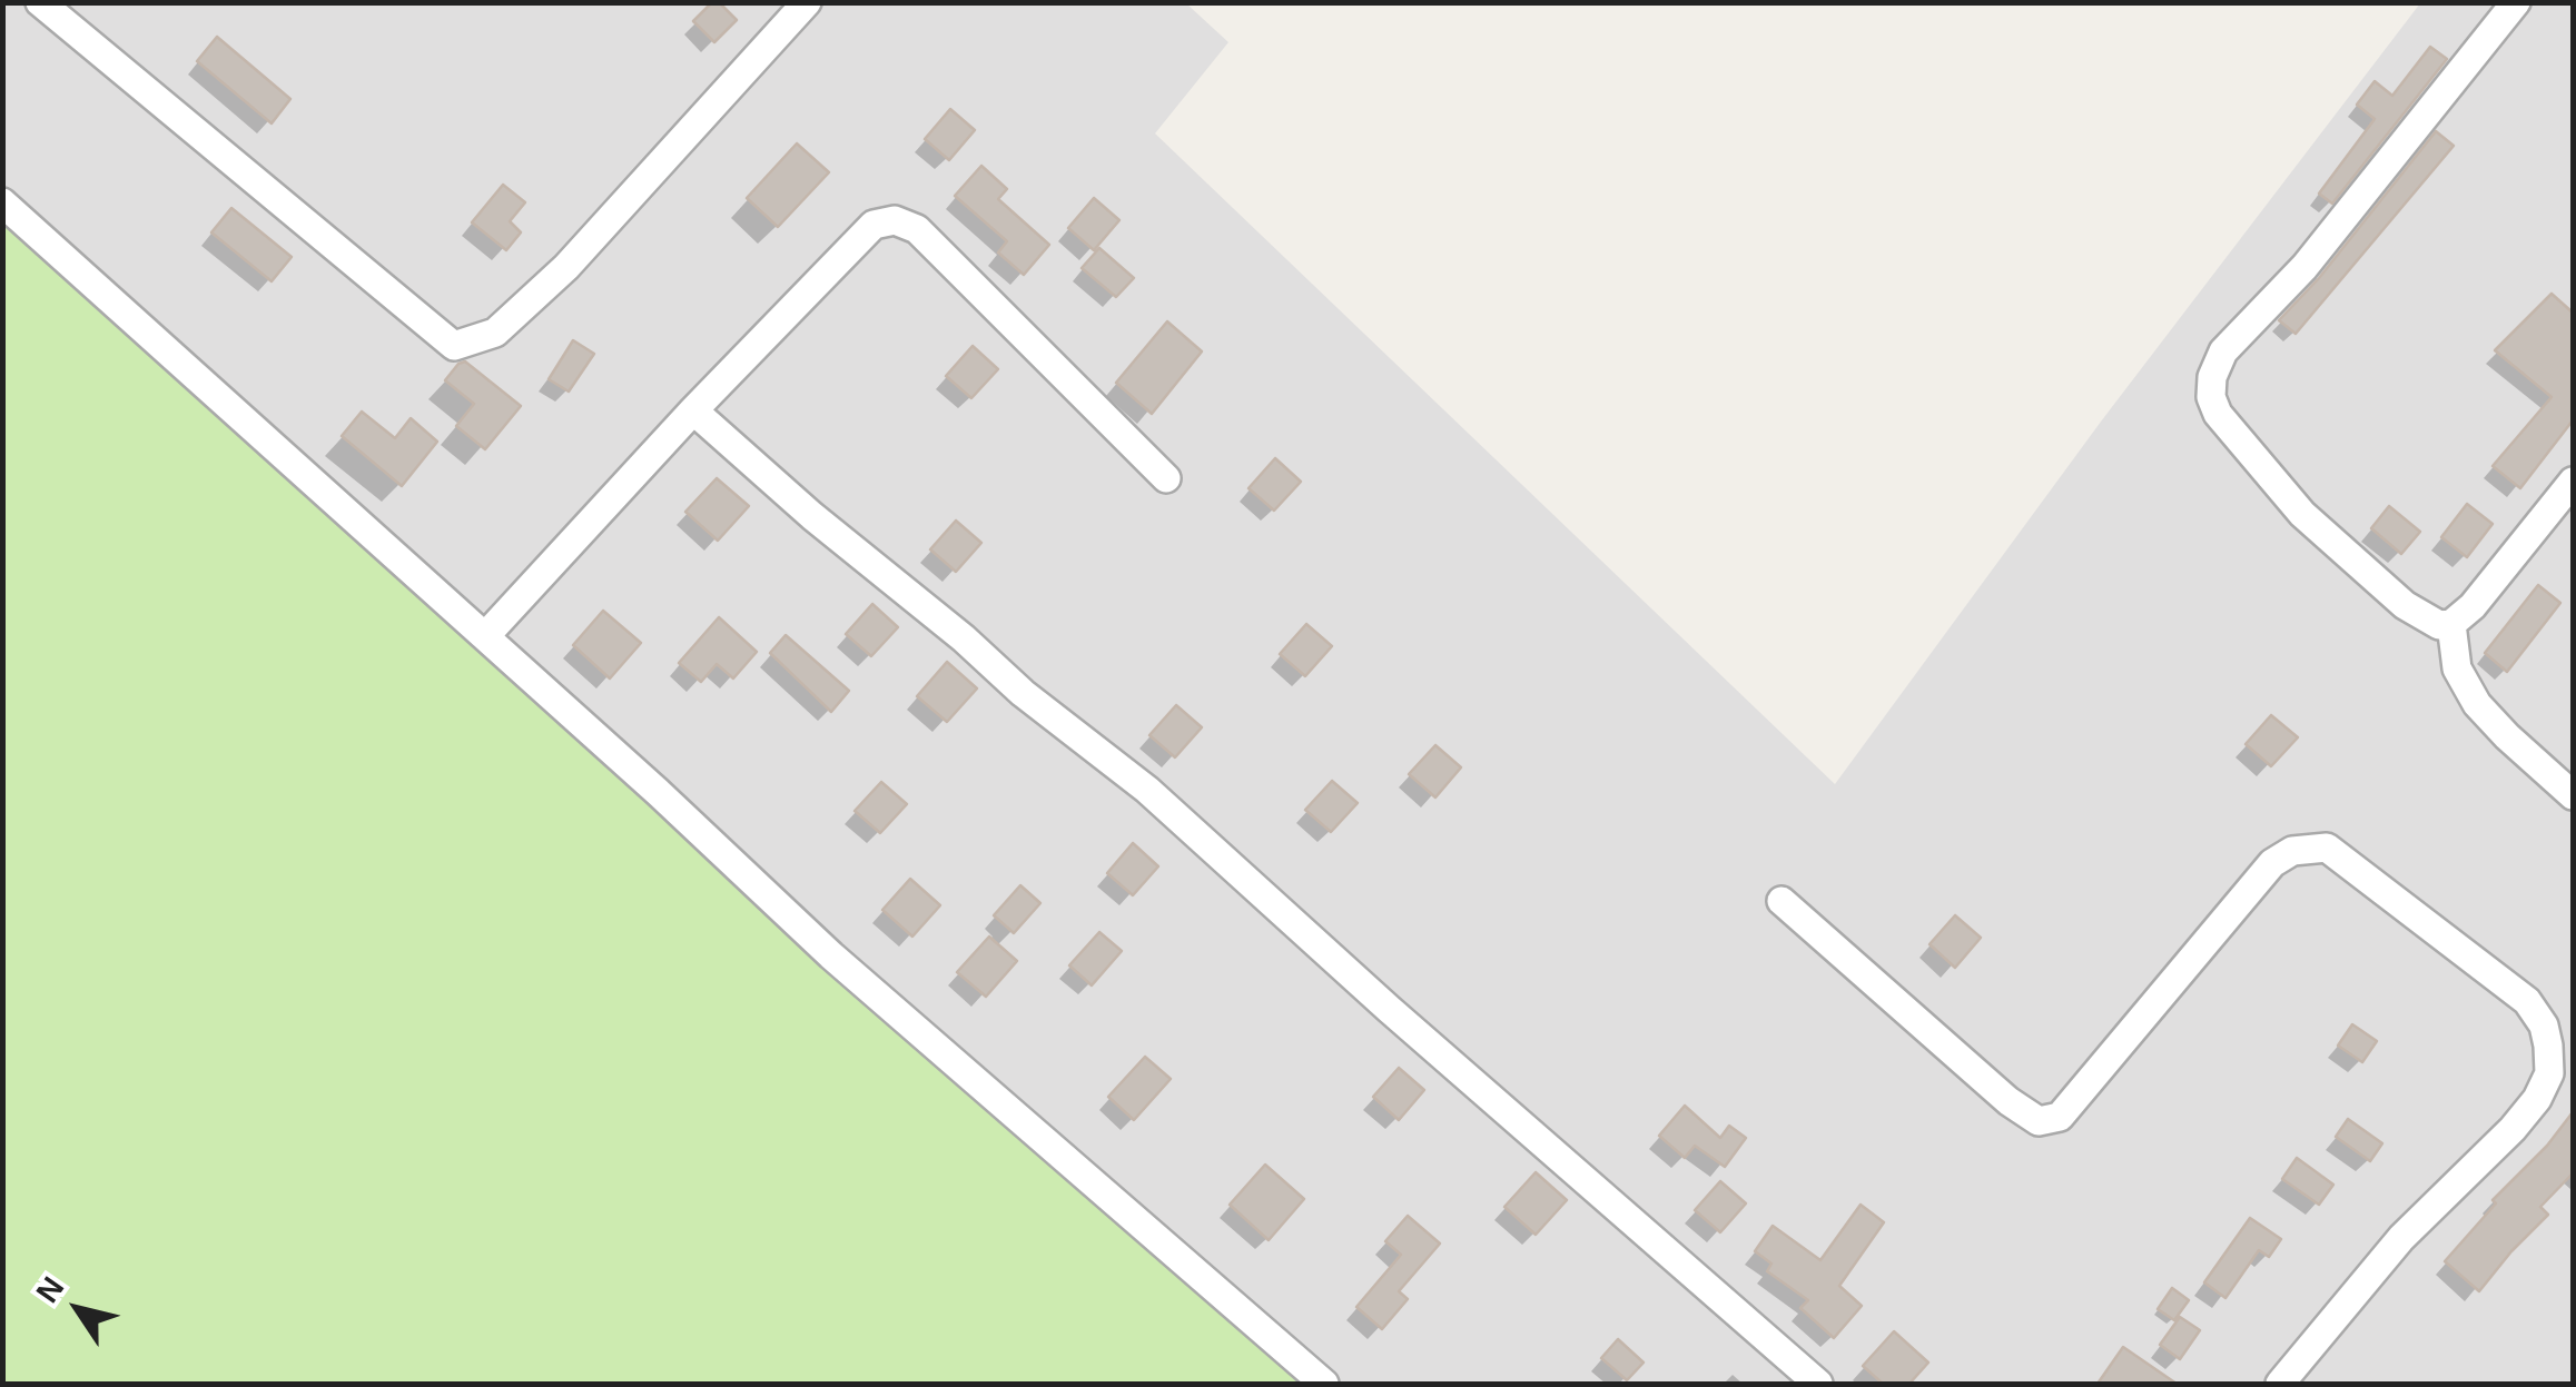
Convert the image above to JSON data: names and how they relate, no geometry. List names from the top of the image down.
{
  "north": "top left"
}
